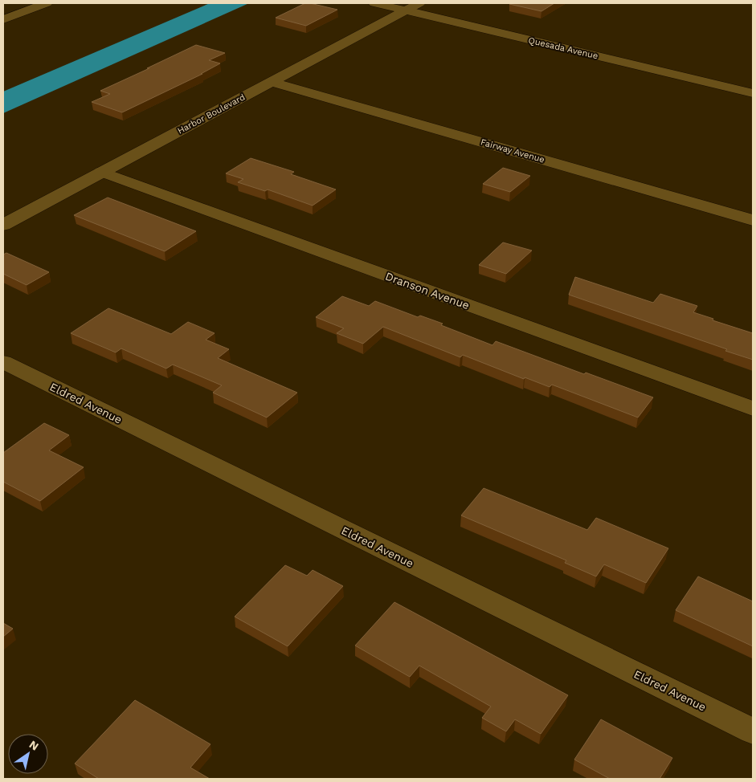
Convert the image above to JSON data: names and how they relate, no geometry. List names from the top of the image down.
{
  "streets": {
    "street": [
      "Quesada Avenue",
      "Harbor Boulevard",
      "Fairway Avenue",
      "Dranson Avenue",
      "Eldred Avenue"
    ]
  },
  "crossings": [
    ["Quesada Avenue", "Harbor Boulevard"],
    ["Harbor Boulevard", "Fairway Avenue"],
    ["Harbor Boulevard", "Dranson Avenue"]
  ],
  "north": "top right"
}
